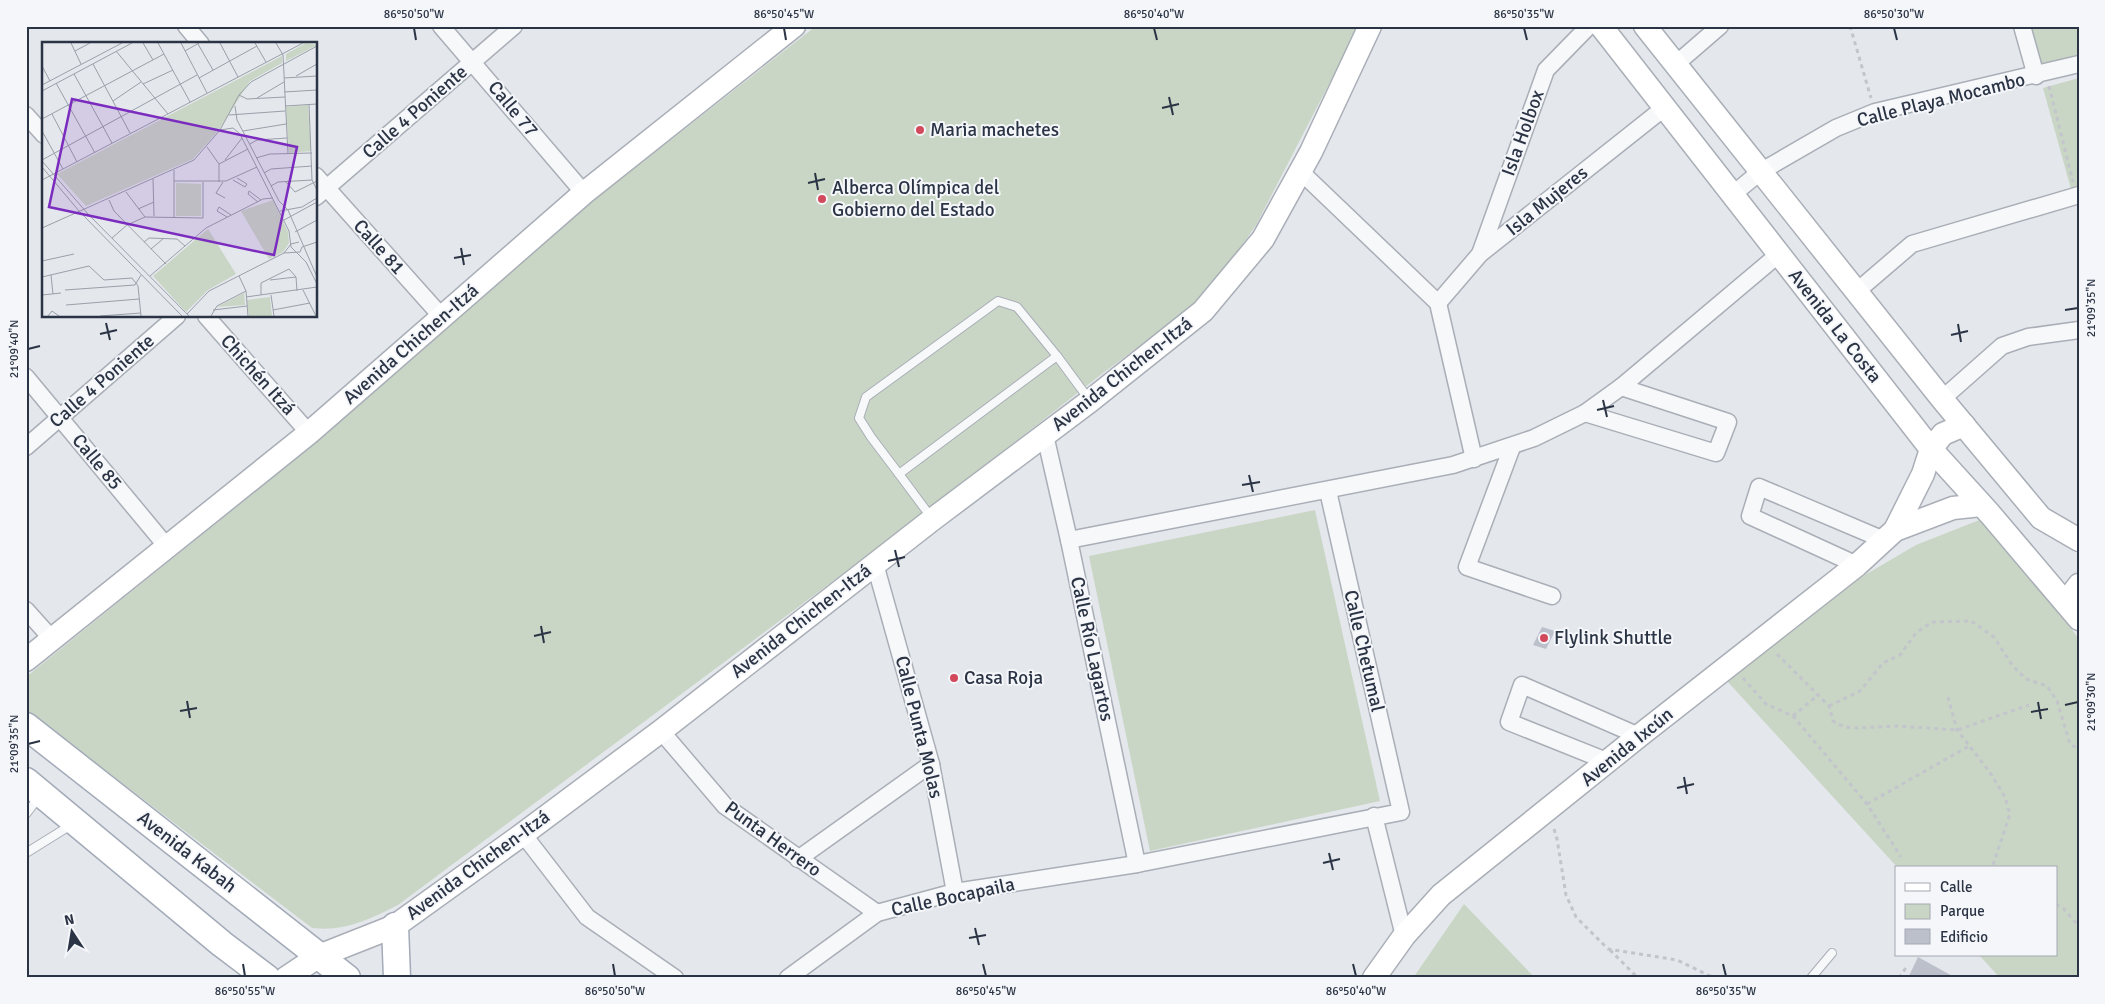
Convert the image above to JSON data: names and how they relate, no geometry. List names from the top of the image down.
{
  "streets": {
    "main road": [
      "Avenida La Costa",
      "Avenida Chichen-Itzá",
      "Avenida Ixcún",
      "Avenida Kabah"
    ],
    "street": [
      "Calle Playa Mocambo",
      "Calle 77",
      "Calle 4 Poniente",
      "Isla Holbox",
      "Isla Mujeres",
      "Calle 81",
      "Chichén Itzá",
      "Calle 85",
      "Calle Río Lagartos",
      "Calle Chetumal",
      "Calle Punta Molas",
      "Punta Herrero",
      "Calle Bocapaila"
    ]
  },
  "crossings": [
    ["Calle Playa Mocambo", "Avenida La Costa"],
    ["Calle 77", "Calle 4 Poniente"],
    ["Calle 77", "Avenida Chichen-Itzá"],
    ["Calle 4 Poniente", "Calle 81"],
    ["Calle 4 Poniente", "Calle 85"],
    ["Isla Holbox", "Isla Mujeres"],
    ["Isla Mujeres", "Avenida La Costa"],
    ["Calle 81", "Avenida Chichen-Itzá"],
    ["Avenida La Costa", "Avenida Ixcún"],
    ["Avenida Chichen-Itzá", "Chichén Itzá"],
    ["Avenida Chichen-Itzá", "Calle 85"],
    ["Avenida Chichen-Itzá", "Calle Río Lagartos"],
    ["Avenida Chichen-Itzá", "Calle Punta Molas"],
    ["Avenida Chichen-Itzá", "Punta Herrero"],
    ["Avenida Chichen-Itzá", "Avenida Kabah"],
    ["Calle Río Lagartos", "Calle Bocapaila"],
    ["Calle Chetumal", "Calle Bocapaila"],
    ["Calle Punta Molas", "Calle Bocapaila"],
    ["Punta Herrero", "Calle Bocapaila"]
  ],
  "places": [
    "Maria machetes",
    "Alberca Olímpica del Gobierno del Estado",
    "Flylink Shuttle",
    "Casa Roja"
  ],
  "legend": ["Calle", "Parque", "Edificio"],
  "north": "top",
  "coordinates": [
    "86°50'50\"W",
    "86°50'45\"W",
    "86°50'40\"W",
    "86°50'35\"W",
    "86°50'30\"W",
    "21°09'35\"N",
    "21°09'40\"N",
    "21°09'30\"N",
    "86°50'55\"W"
  ]
}
